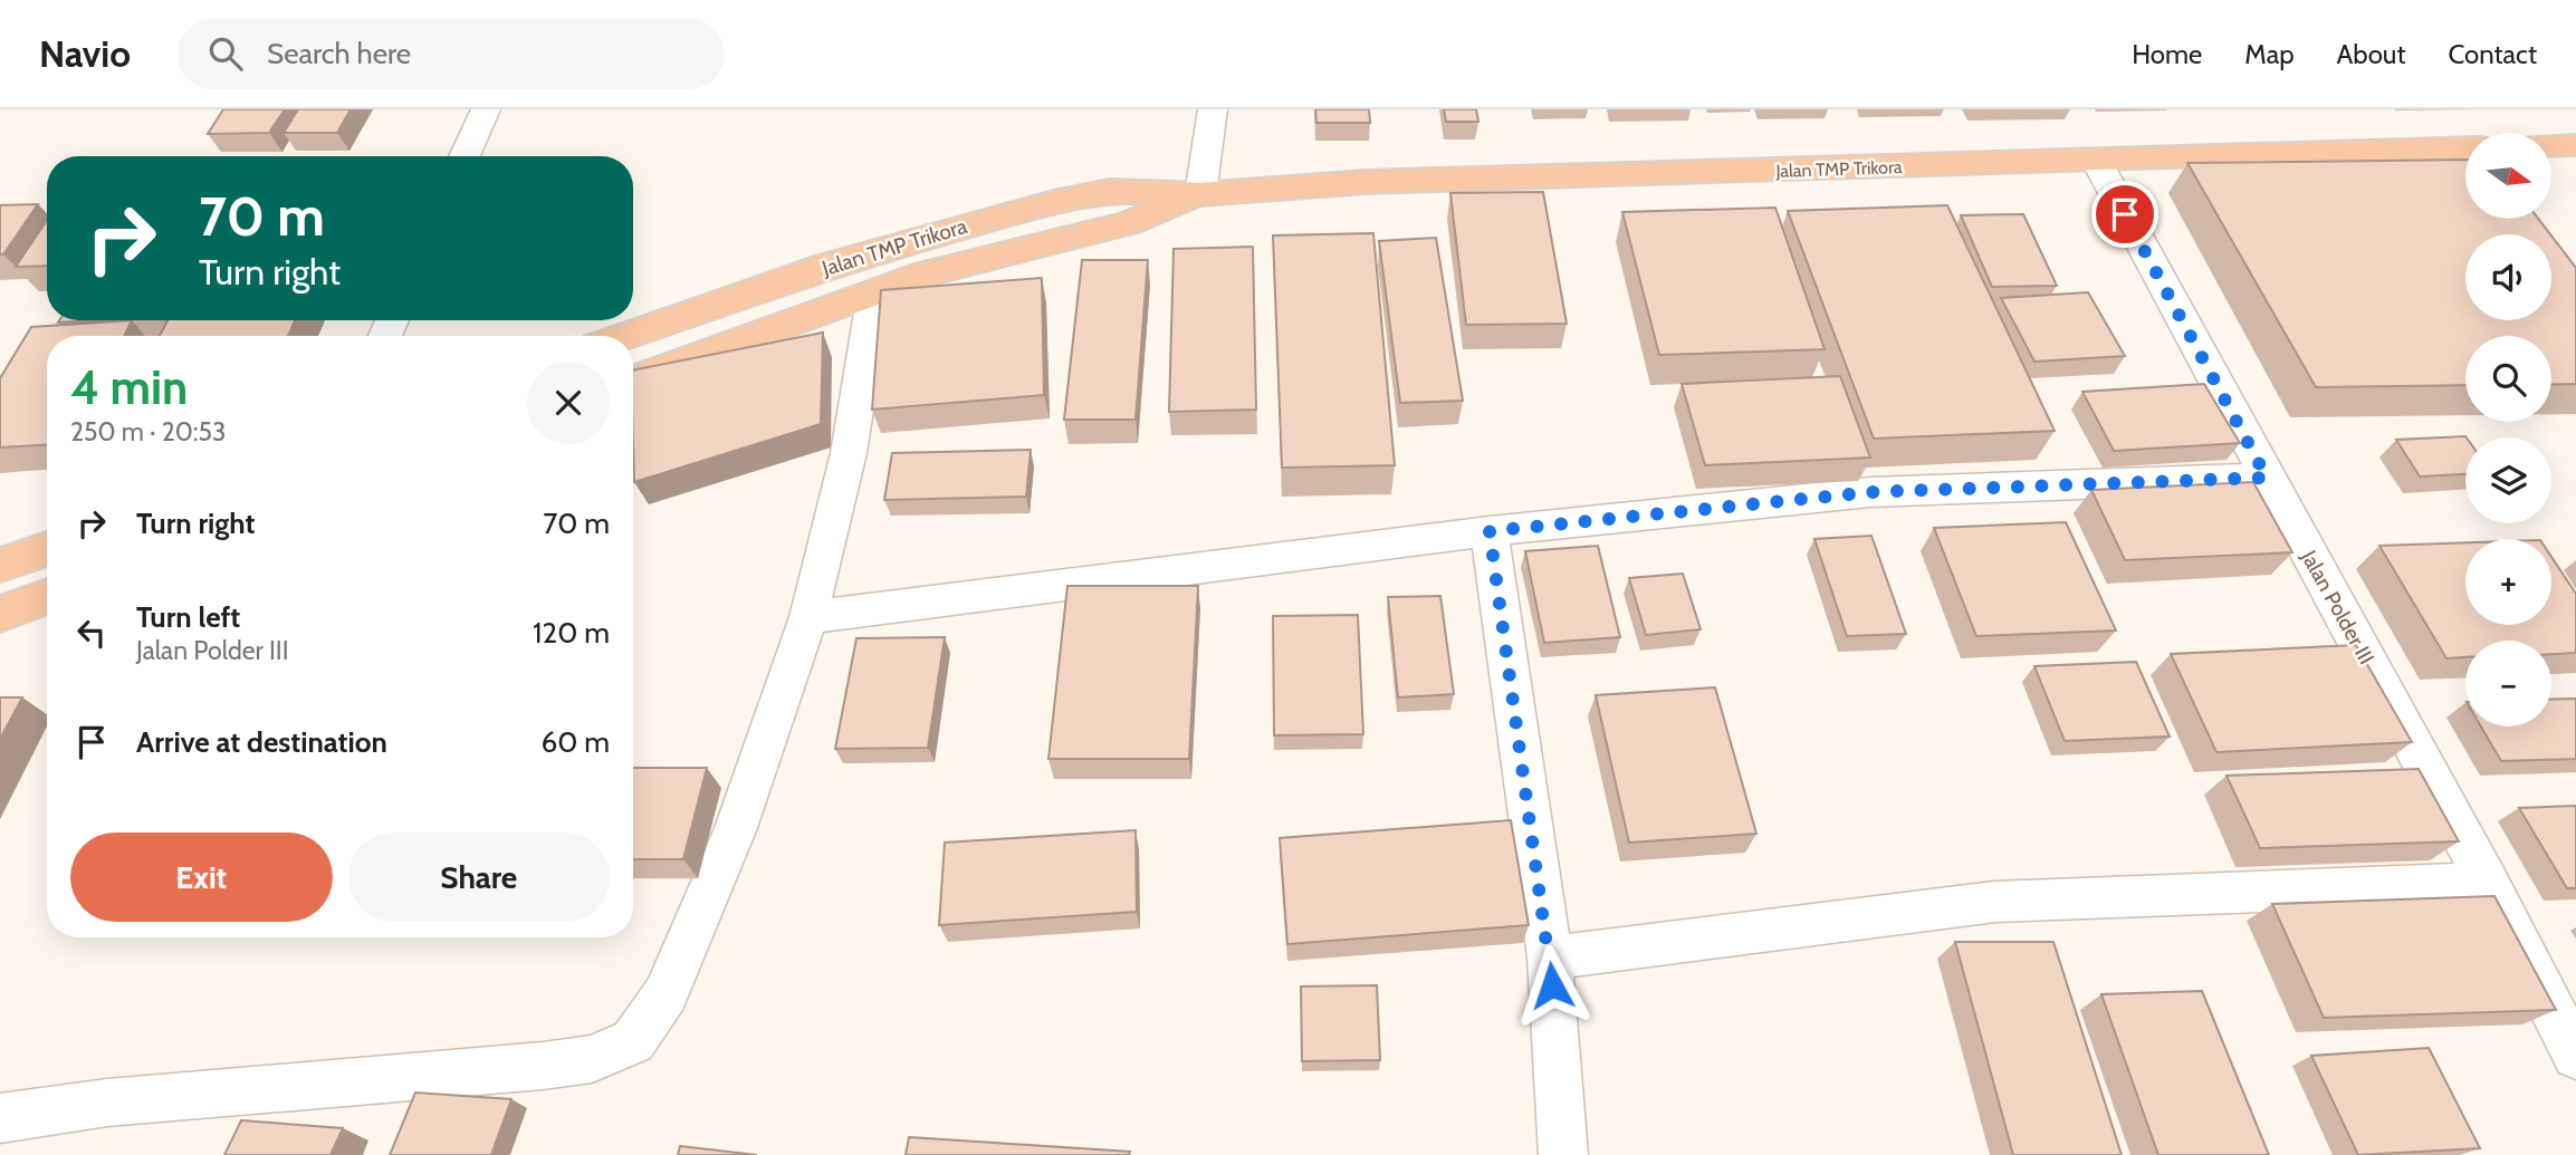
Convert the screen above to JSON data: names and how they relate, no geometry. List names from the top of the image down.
{
  "streets": {
    "highway": ["Jalan TMP Trikora"],
    "street": ["Jalan Polder III"]
  },
  "crossings": [
    ["Jalan TMP Trikora", "Jalan Polder III"]
  ],
  "north": "right",
  "page": {
    "header": "Navio",
    "search": "Search here",
    "nav": [
      "Home",
      "Map",
      "About",
      "Contact"
    ],
    "map_buttons": ["+", "−"],
    "turn": ["70 m", "Turn right"],
    "heading": ["4 min", "250 m · 20:53"],
    "list": [
      {
        "name": "Turn right",
        "value": "70 m"
      },
      {
        "name": "Turn left",
        "note": "Jalan Polder III",
        "value": "120 m"
      },
      {
        "name": "Arrive at destination",
        "value": "60 m"
      }
    ],
    "buttons": ["Exit", "Share"]
  }
}
